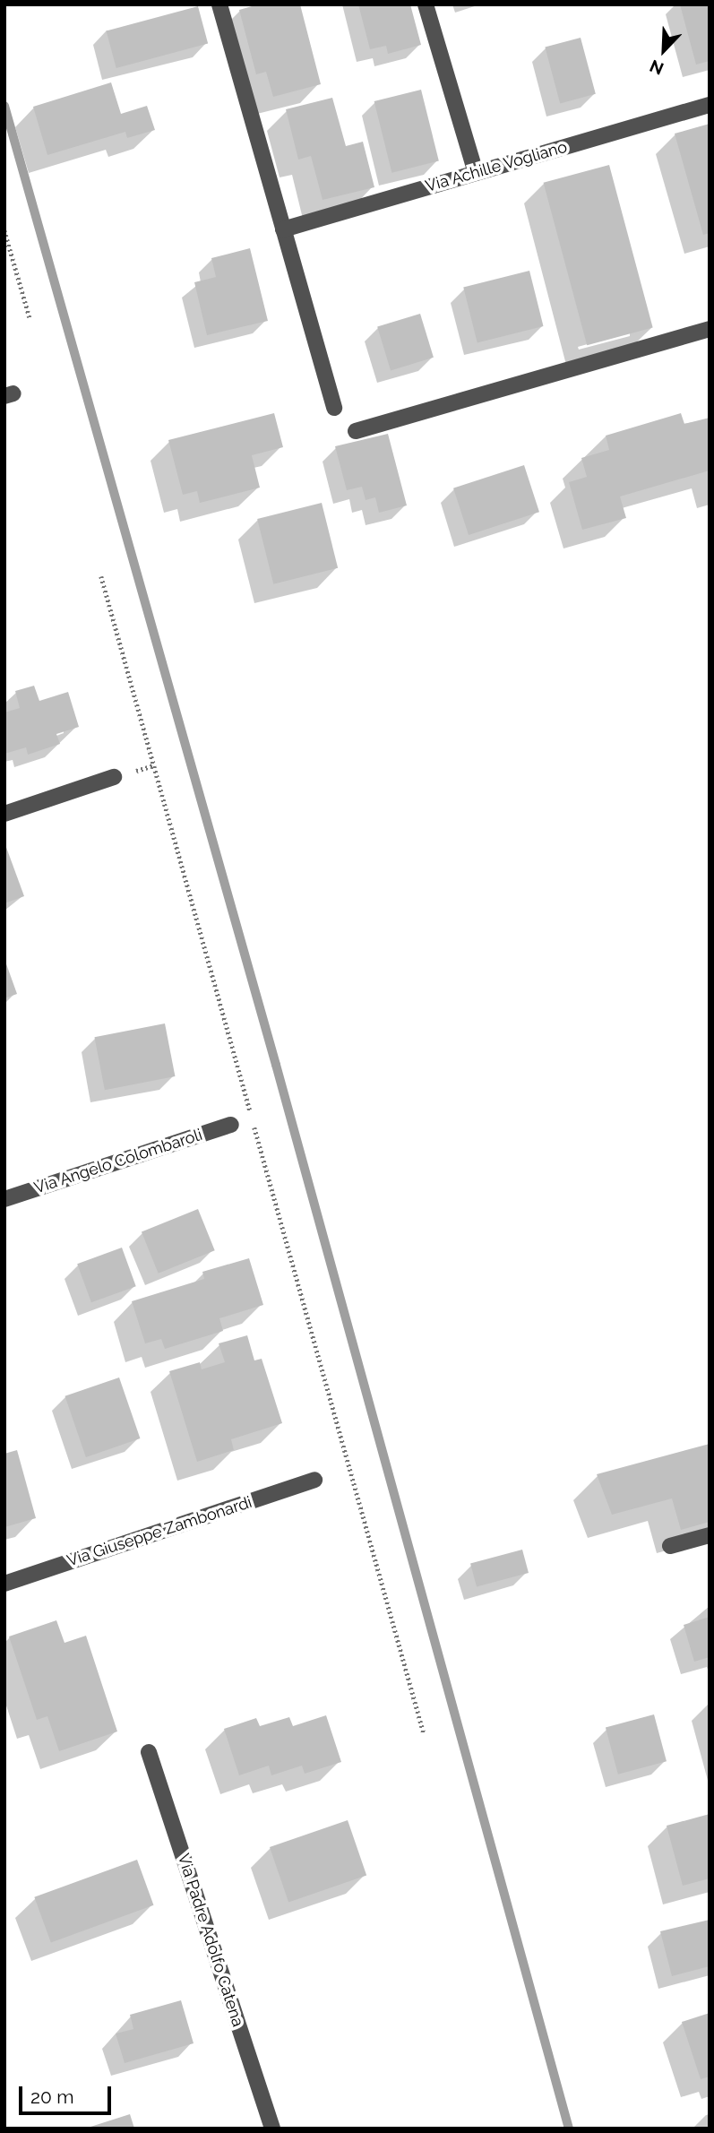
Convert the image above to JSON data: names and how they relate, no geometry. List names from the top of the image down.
{
  "streets": {
    "street": [
      "Via Achille Vogliano",
      "Via Angelo Colombaroli",
      "Via Giuseppe Zambonardi",
      "Via Padre Adolfo Catena"
    ]
  },
  "scale_bar": "20 m",
  "north": "bottom left"
}
